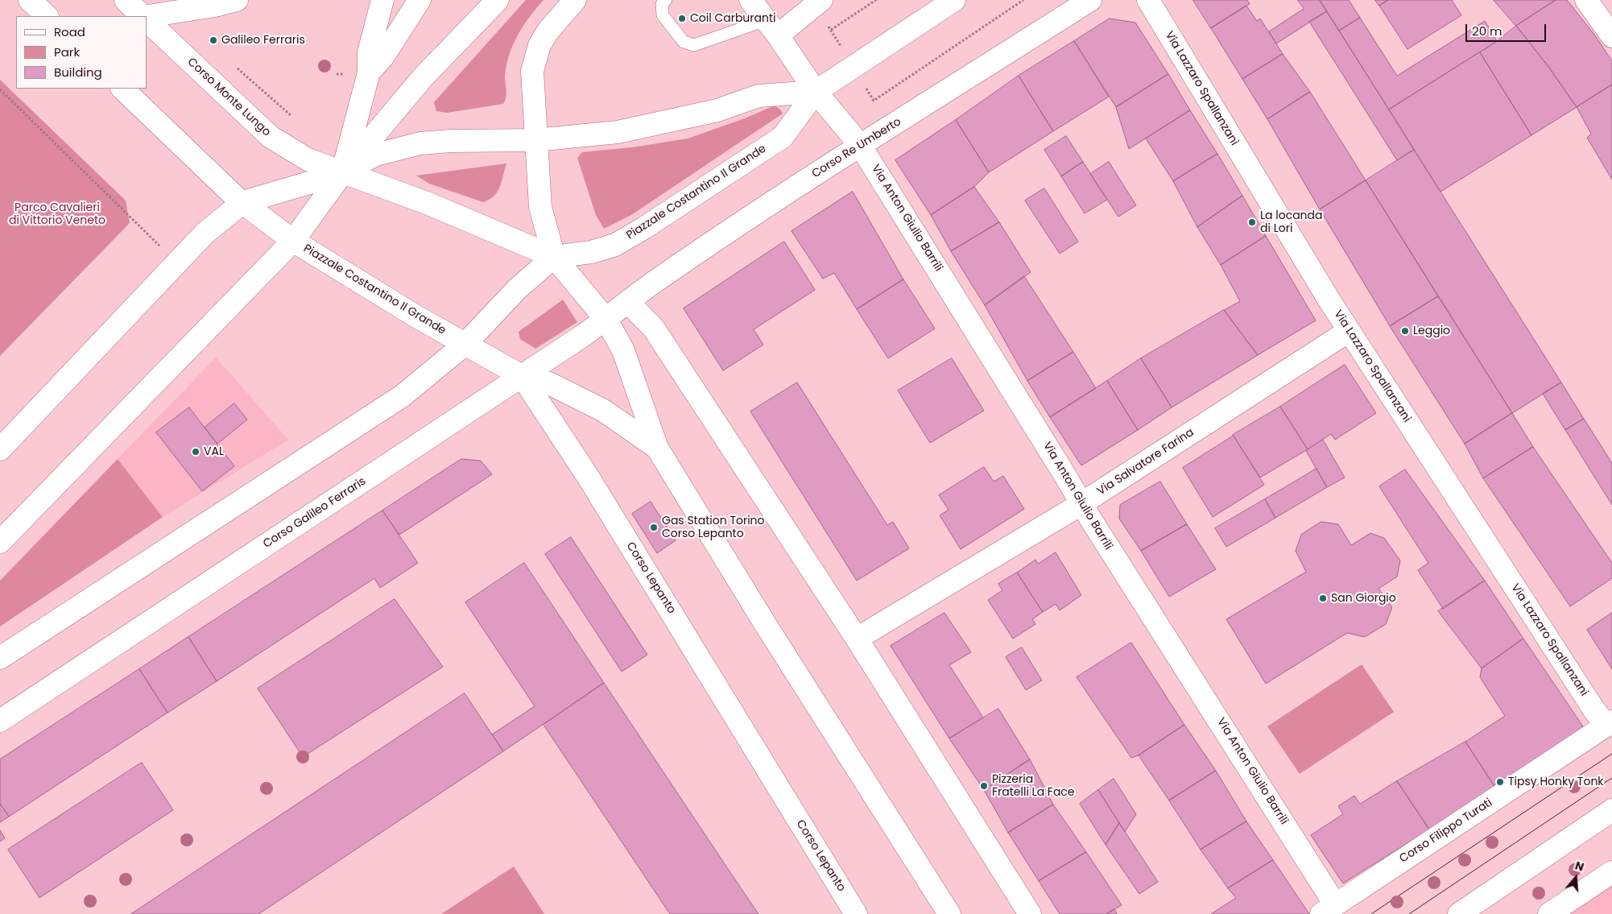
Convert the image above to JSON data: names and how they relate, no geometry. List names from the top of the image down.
{
  "streets": {
    "street": [
      "Via Lazzaro Spallanzani",
      "Corso Monte Lungo",
      "Corso Re Umberto",
      "Piazzale Costantino Il Grande",
      "Via Anton Giulio Barrili",
      "Via Salvatore Farina",
      "Corso Galileo Ferraris",
      "Corso Lepanto",
      "Corso Filippo Turati"
    ]
  },
  "crossings": [
    ["Via Lazzaro Spallanzani", "Via Salvatore Farina"],
    ["Via Lazzaro Spallanzani", "Corso Filippo Turati"],
    ["Corso Monte Lungo", "Piazzale Costantino Il Grande"],
    ["Corso Re Umberto", "Via Anton Giulio Barrili"],
    ["Corso Re Umberto", "Corso Galileo Ferraris"],
    ["Piazzale Costantino Il Grande", "Via Anton Giulio Barrili"],
    ["Piazzale Costantino Il Grande", "Corso Galileo Ferraris"],
    ["Piazzale Costantino Il Grande", "Corso Lepanto"],
    ["Via Anton Giulio Barrili", "Via Salvatore Farina"],
    ["Via Anton Giulio Barrili", "Corso Filippo Turati"],
    ["Corso Galileo Ferraris", "Corso Lepanto"]
  ],
  "parks": ["Parco Cavalieri di Vittorio Veneto"],
  "places": [
    "Coil Carburanti",
    "Galileo Ferraris",
    "La locanda di Lori",
    "Leggio",
    "VAL",
    "Gas Station Torino Corso Lepanto",
    "San Giorgio",
    "Tipsy Honky Tonk",
    "Pizzeria Fratelli La Face"
  ],
  "legend": ["Road", "Park", "Building"],
  "scale_bar": "20 m",
  "north": "top"
}
